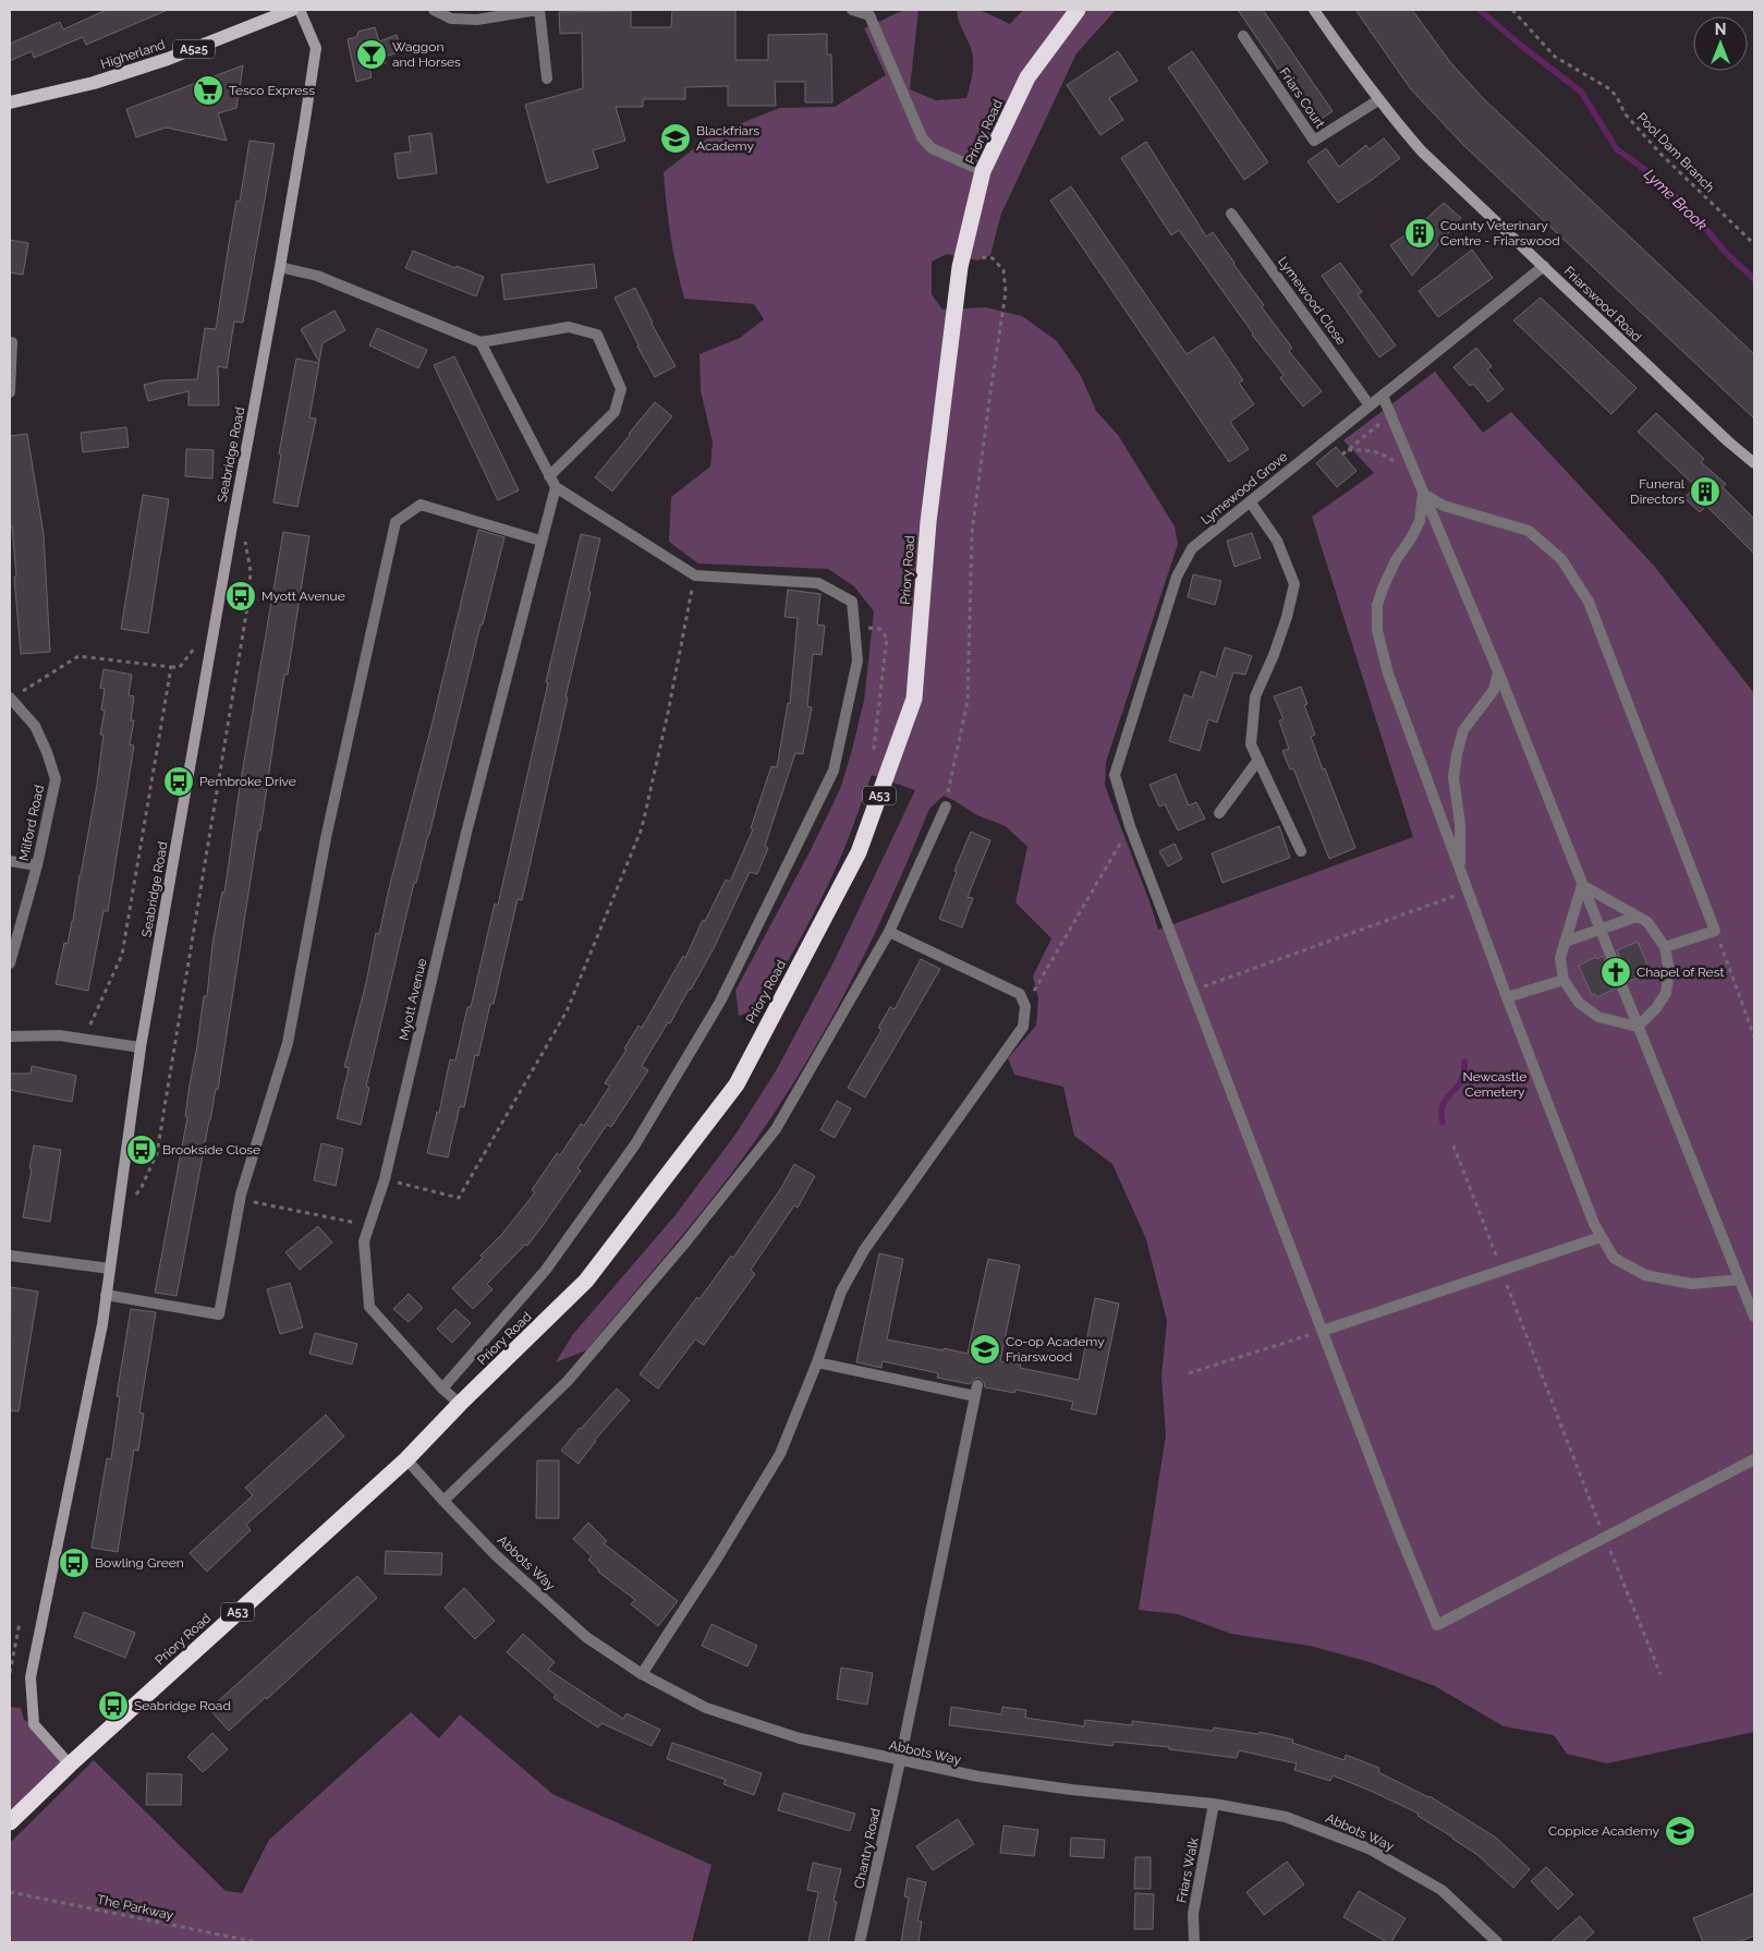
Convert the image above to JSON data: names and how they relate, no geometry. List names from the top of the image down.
{
  "streets": {
    "highway": ["Priory Road", "A53"],
    "main road": [
      "A525",
      "Higherland",
      "Friarswood Road",
      "Seabridge Road"
    ],
    "street": [
      "Friars Court",
      "Lymewood Close",
      "Lymewood Grove",
      "Milford Road",
      "Myott Avenue",
      "Abbots Way",
      "Chantry Road",
      "Friars Walk"
    ],
    "path": ["Pool Dam Branch", "The Parkway"]
  },
  "crossings": [
    ["Friars Court", "Friarswood Road"],
    ["Priory Road", "Seabridge Road"],
    ["Priory Road", "A53"],
    ["Priory Road", "Myott Avenue"],
    ["Priory Road", "Abbots Way"],
    ["Lymewood Close", "Lymewood Grove"],
    ["Friarswood Road", "Lymewood Grove"],
    ["Seabridge Road", "A53"],
    ["Abbots Way", "Chantry Road"],
    ["Abbots Way", "Friars Walk"]
  ],
  "water": ["Lyme Brook"],
  "parks": ["Newcastle Cemetery"],
  "places": {
    "bar": ["Waggon and Horses"],
    "supermarket": ["Tesco Express"],
    "school or university": ["Blackfriars Academy", "Co-op Academy Friarswood", "Coppice Academy"],
    "building": ["County Veterinary Centre - Friarswood", "Funeral Directors"],
    "bus stop": [
      "Myott Avenue",
      "Pembroke Drive",
      "Brookside Close",
      "Bowling Green",
      "Seabridge Road"
    ],
    "church": ["Chapel of Rest"]
  },
  "north": "top"
}
